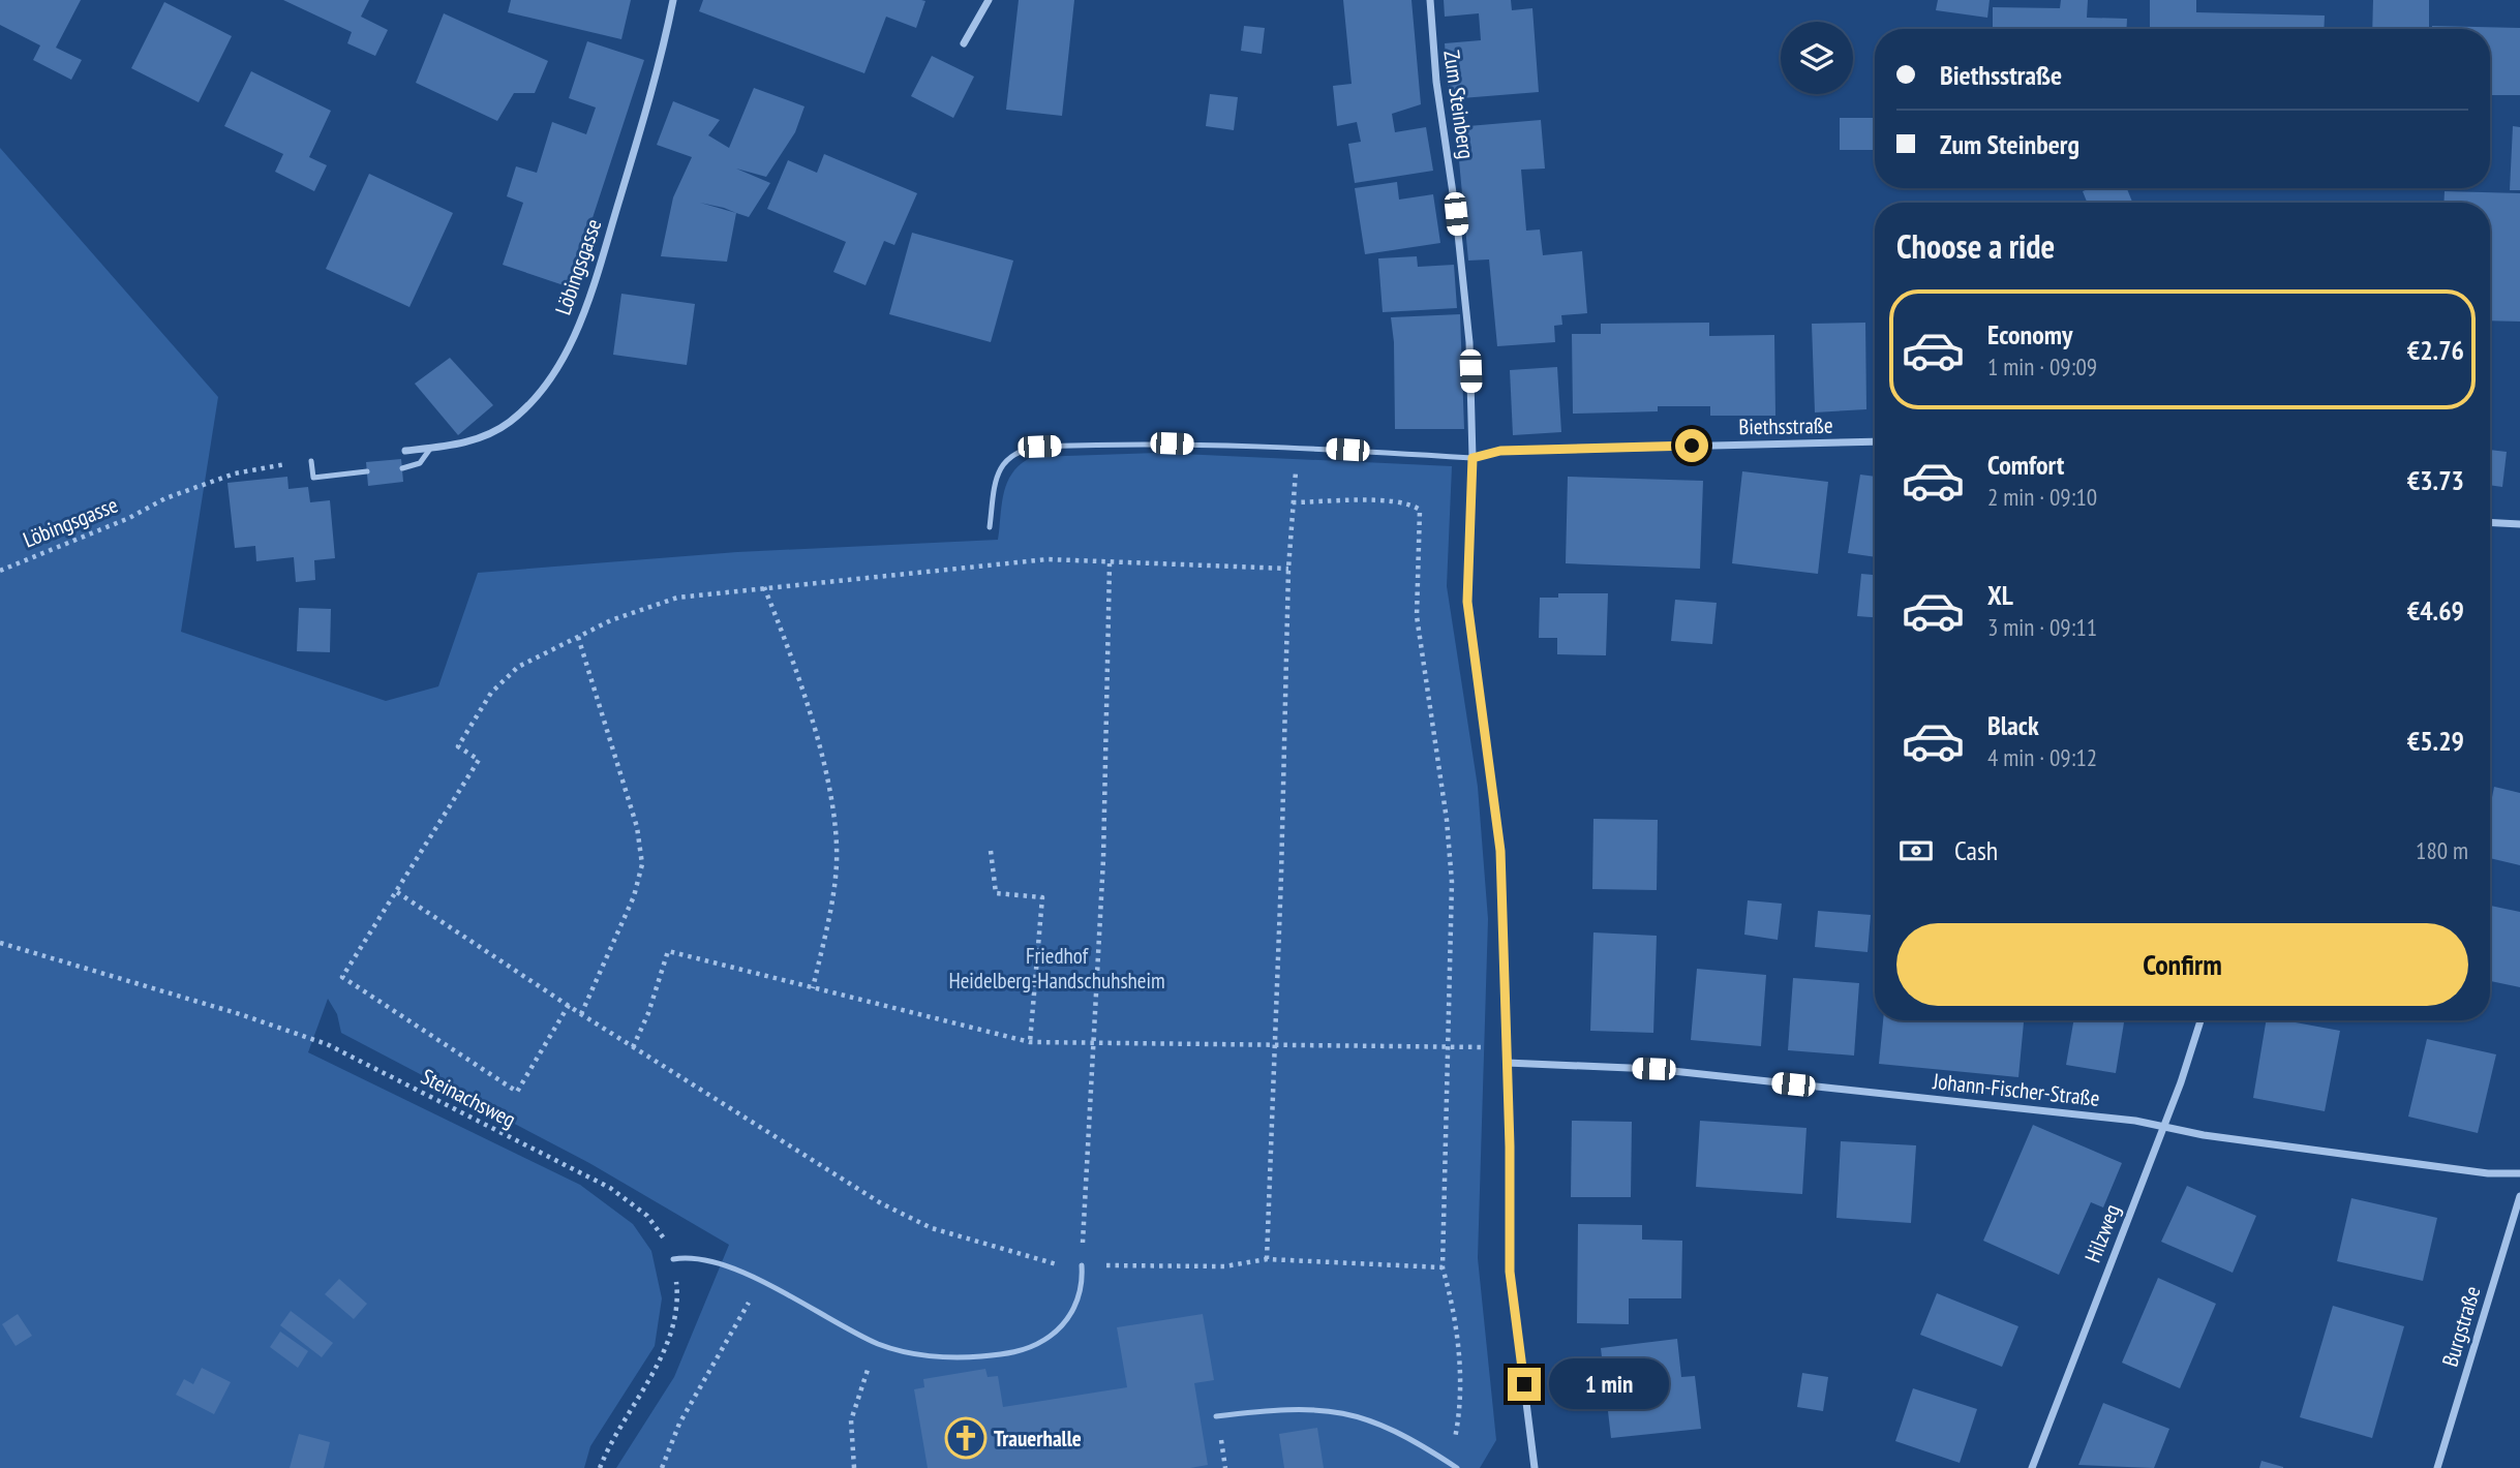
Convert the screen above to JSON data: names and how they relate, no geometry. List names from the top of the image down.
{
  "streets": {
    "street": [
      "Zum Steinberg",
      "Löbingsgasse",
      "Biethsstraße",
      "Johann-Fischer-Straße",
      "Hilzweg",
      "Burgstraße"
    ],
    "path": ["Steinachsweg"]
  },
  "crossings": [
    ["Zum Steinberg", "Biethsstraße"],
    ["Zum Steinberg", "Johann-Fischer-Straße"],
    ["Johann-Fischer-Straße", "Hilzweg"]
  ],
  "parks": ["Friedhof Heidelberg-Handschuhsheim"],
  "places": {
    "church": ["Trauerhalle"]
  },
  "page": {
    "banner": ["Biethsstraße", "Zum Steinberg"],
    "heading": "Choose a ride",
    "list": [
      {
        "name": "Economy",
        "note": "1 min · 09:09",
        "value": "€2.76"
      },
      {
        "name": "Comfort",
        "note": "2 min · 09:10",
        "value": "€3.73"
      },
      {
        "name": "XL",
        "note": "3 min · 09:11",
        "value": "€4.69"
      },
      {
        "name": "Black",
        "note": "4 min · 09:12",
        "value": "€5.29"
      }
    ],
    "pay": ["Cash", "180 m"],
    "buttons": "Confirm",
    "bubble": "1 min"
  }
}
